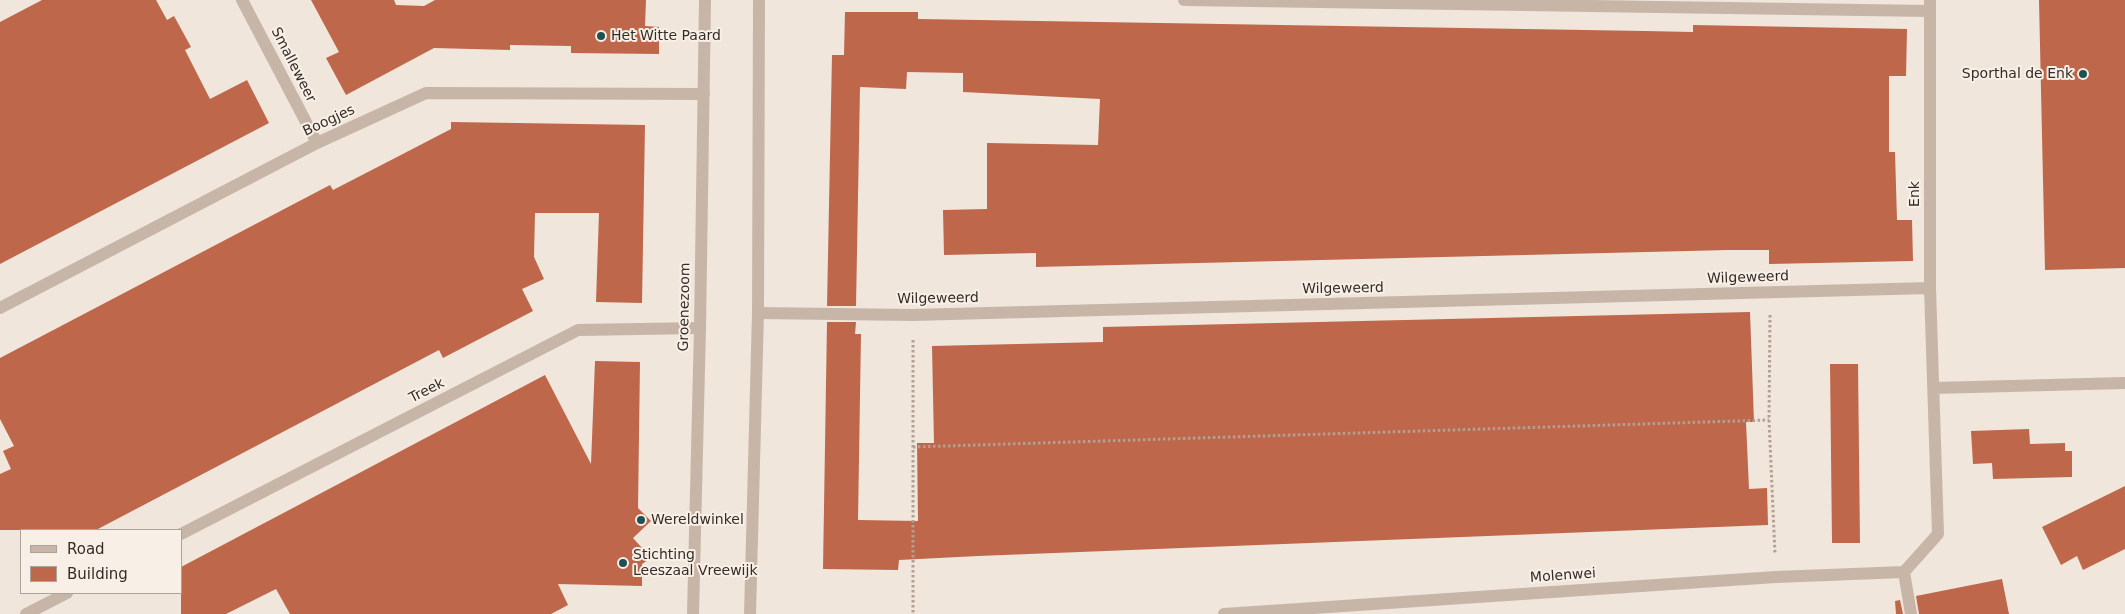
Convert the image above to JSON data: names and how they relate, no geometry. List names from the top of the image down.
{
  "streets": {
    "street": [
      "Smalleweer",
      "Boogjes",
      "Enk",
      "Wilgeweerd",
      "Groenezoom",
      "Treek",
      "Molenwei"
    ]
  },
  "crossings": [
    ["Smalleweer", "Boogjes"],
    ["Boogjes", "Groenezoom"],
    ["Enk", "Wilgeweerd"],
    ["Enk", "Molenwei"],
    ["Groenezoom", "Treek"]
  ],
  "places": [
    "Het Witte Paard",
    "Sporthal de Enk",
    "Wereldwinkel",
    "Stichting Leeszaal Vreewijk"
  ],
  "legend": ["Road", "Building"]
}
